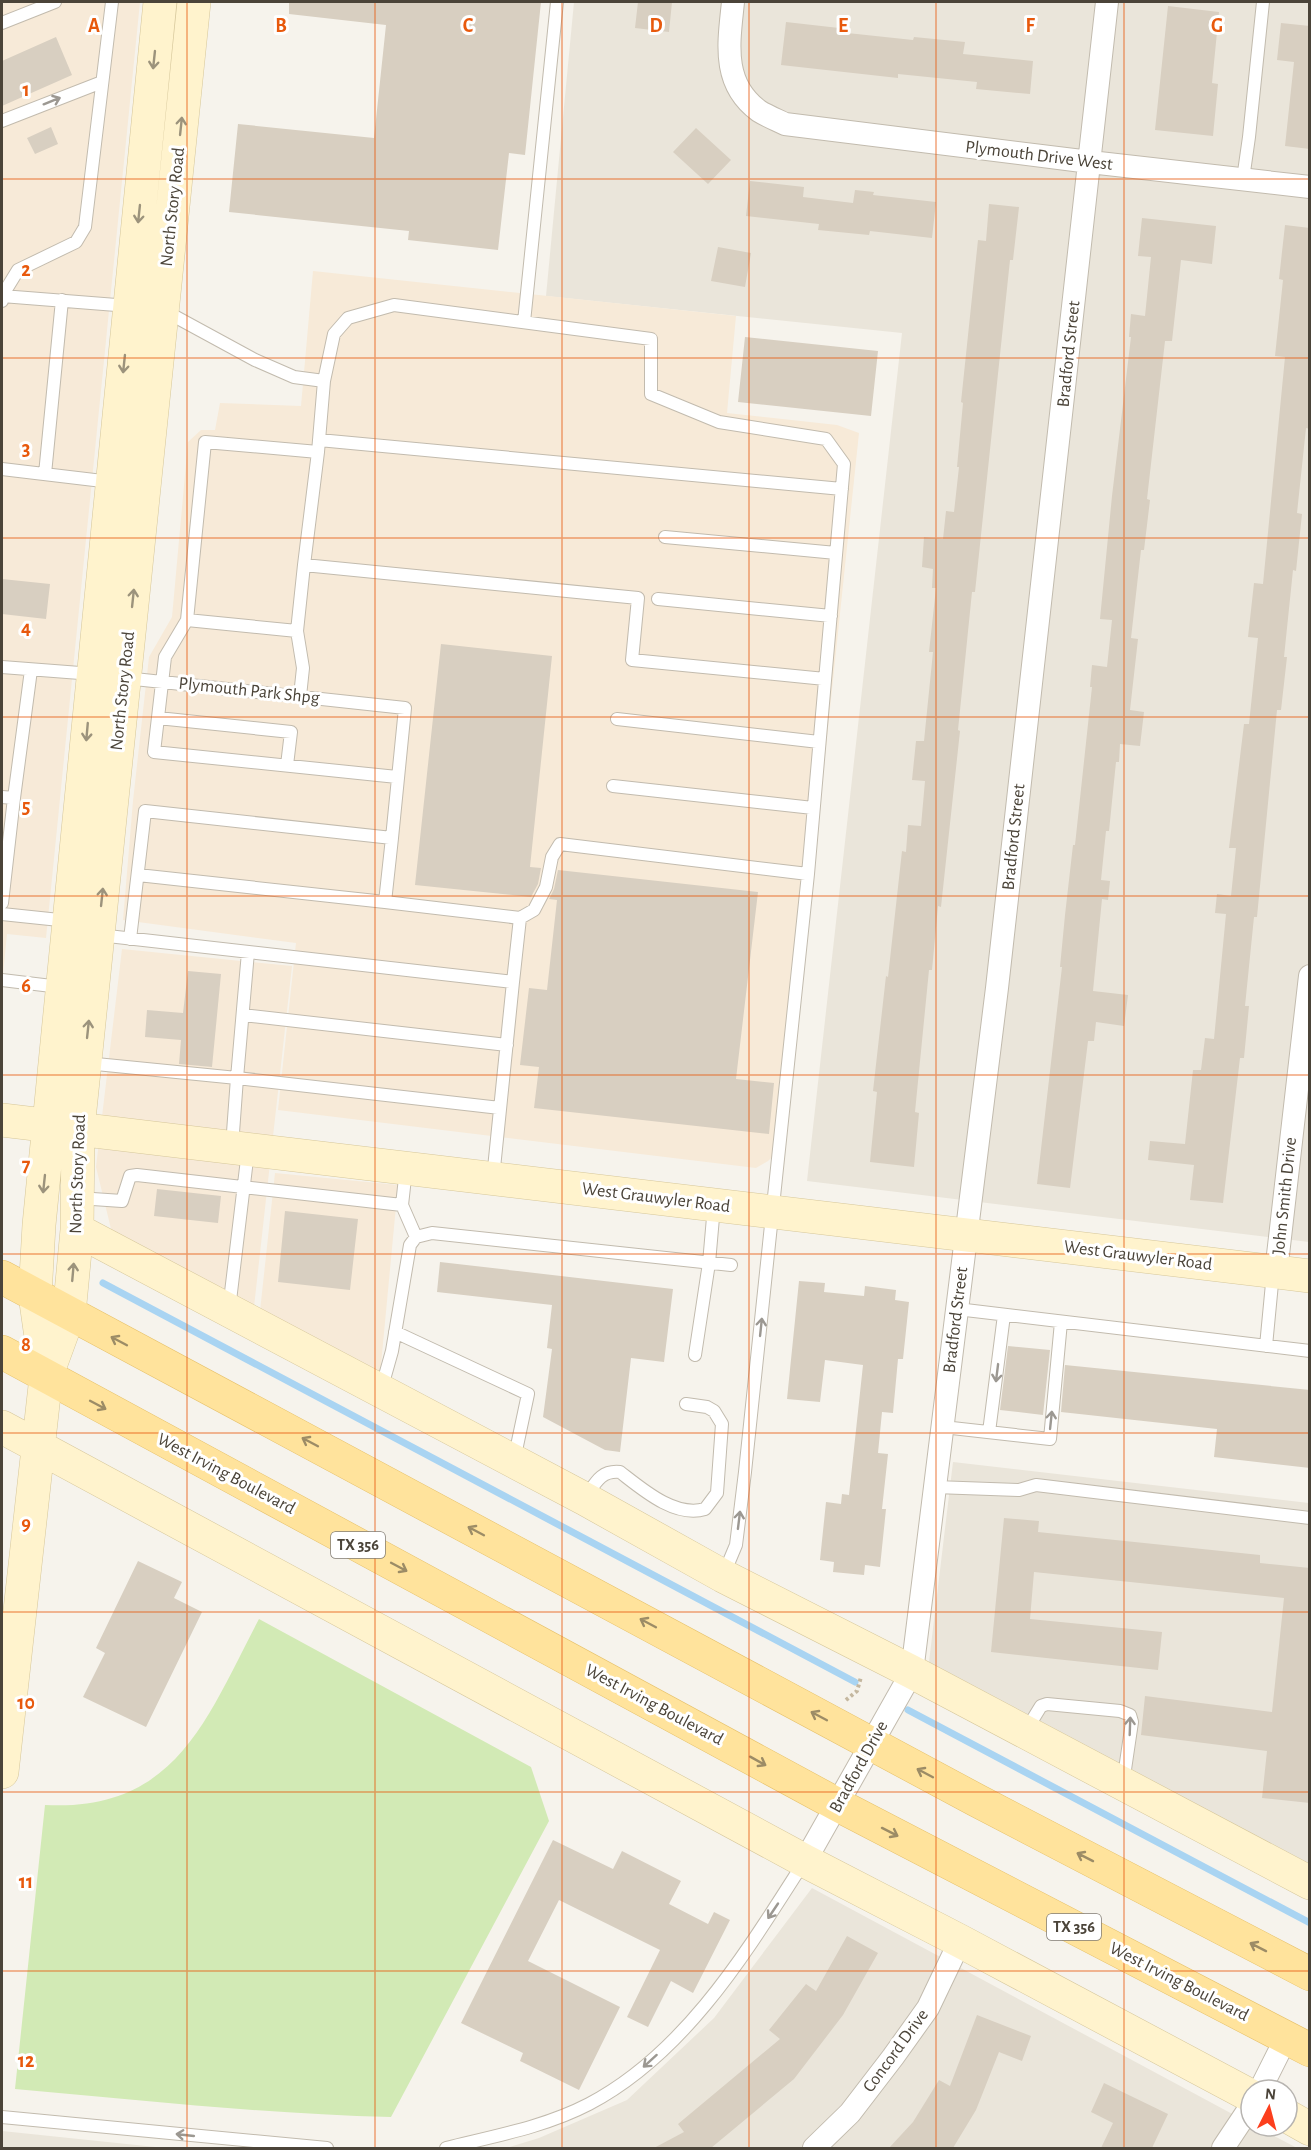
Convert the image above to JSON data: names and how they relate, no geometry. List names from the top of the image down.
{
  "streets": {
    "main road": [
      "North Story Road",
      "West Grauwyler Road",
      "West Irving Boulevard",
      "TX 356"
    ],
    "street": [
      "Plymouth Drive West",
      "Bradford Street",
      "John Smith Drive",
      "Bradford Drive",
      "Concord Drive"
    ],
    "lane": ["Plymouth Park Shpg"]
  },
  "crossings": [
    ["Plymouth Drive West", "Bradford Street"],
    ["North Story Road", "Plymouth Park Shpg"],
    ["North Story Road", "West Grauwyler Road"],
    ["North Story Road", "West Irving Boulevard"],
    ["Bradford Street", "West Grauwyler Road"],
    ["Bradford Street", "Bradford Drive"],
    ["John Smith Drive", "West Grauwyler Road"],
    ["West Irving Boulevard", "Bradford Drive"]
  ],
  "north": "top",
  "grid": {
    "columns": [
      "A",
      "B",
      "C",
      "D",
      "E",
      "F",
      "G"
    ],
    "rows": [
      "1",
      "2",
      "3",
      "4",
      "5",
      "6",
      "7",
      "8",
      "9",
      "10",
      "11",
      "12"
    ]
  }
}
